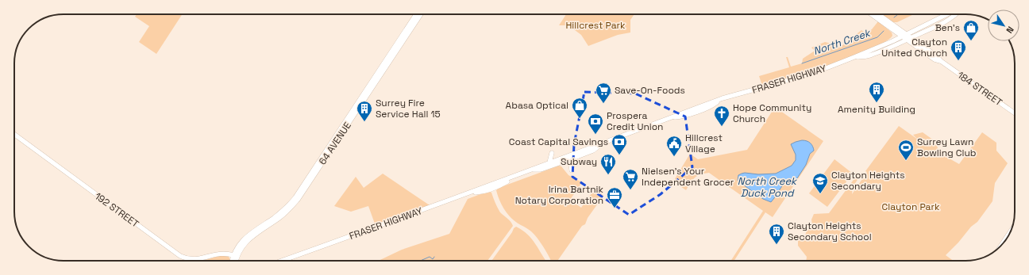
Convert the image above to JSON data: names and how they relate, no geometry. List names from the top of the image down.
{
  "streets": {
    "main road": [
      "FRASER HIGHWAY",
      "184 STREET",
      "64 AVENUE",
      "192 STREET"
    ]
  },
  "crossings": [
    ["FRASER HIGHWAY", "184 STREET"],
    ["64 AVENUE", "192 STREET"]
  ],
  "water": ["North Creek", "North Creek Duck Pond"],
  "parks": ["Hillcrest Park", "Clayton Park"],
  "places": {
    "shop": ["Ben's", "Abasa Optical"],
    "building": [
      "Clayton United Church",
      "Amenity Building",
      "Surrey Fire Service Hall 15",
      "Clayton Heights Secondary School"
    ],
    "supermarket": ["Save-On-Foods", "Nielsen's Your Independent Grocer"],
    "church": ["Hope Community Church"],
    "bank": ["Prospera Credit Union", "Coast Capital Savings"],
    "public building": ["Hillcrest Village"],
    "sports": ["Surrey Lawn Bowling Club"],
    "restaurant": ["Subway"],
    "school or university": ["Clayton Heights Secondary"],
    "office": ["Irina Bartnik Notary Corporation"]
  },
  "north": "bottom right"
}
